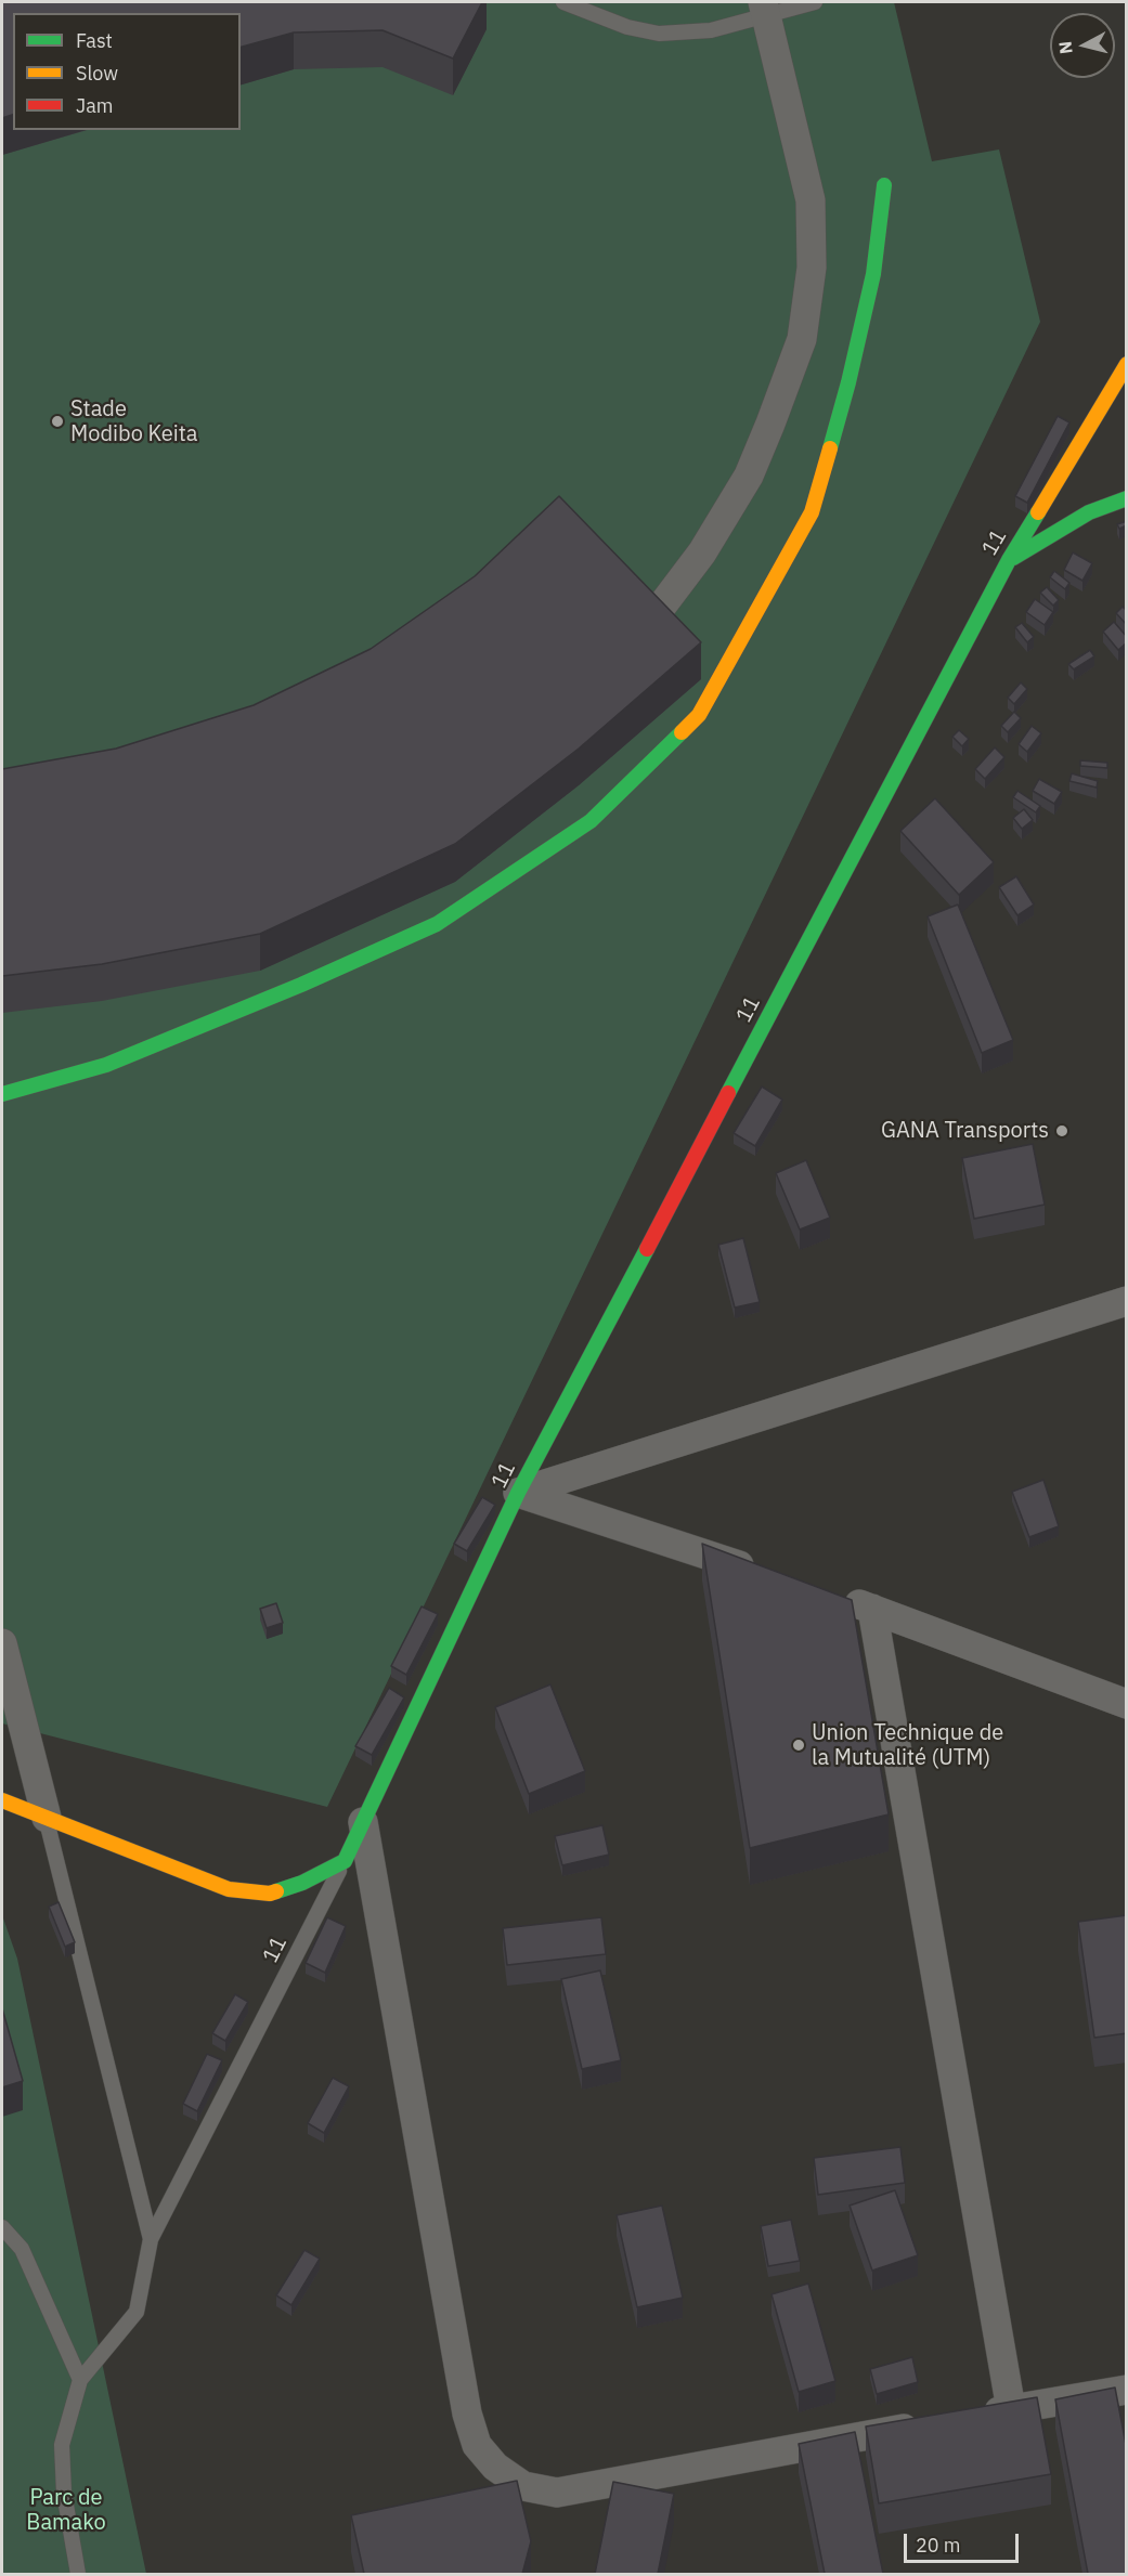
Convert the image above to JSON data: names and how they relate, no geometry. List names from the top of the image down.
{
  "streets": {
    "street": ["11"]
  },
  "parks": ["Parc de Bamako"],
  "places": ["Stade Modibo Keita", "GANA Transports", "Union Technique de la Mutualité (UTM)"],
  "legend": ["Fast", "Slow", "Jam"],
  "scale_bar": "20 m",
  "north": "left"
}
